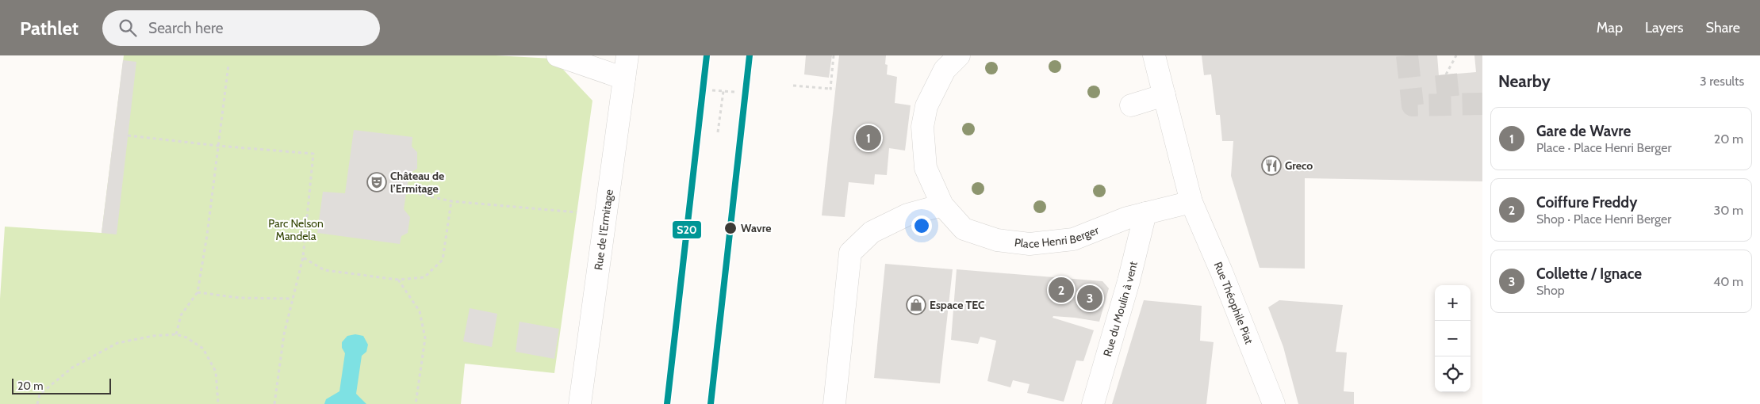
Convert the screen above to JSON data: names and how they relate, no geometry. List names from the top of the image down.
{
  "streets": {
    "street": [
      "Rue de l'Ermitage",
      "Place Henri Berger",
      "Rue Théophile Piat",
      "Rue du Moulin à vent"
    ]
  },
  "crossings": [
    ["Place Henri Berger", "Rue Théophile Piat"],
    ["Place Henri Berger", "Rue du Moulin à vent"]
  ],
  "parks": ["Parc Nelson Mandela"],
  "places": {
    "restaurant": ["Greco"],
    "theatre": ["Château de l’Ermitage"],
    "other": ["Wavre"],
    "shop": ["Espace TEC"]
  },
  "lines": ["transit line S20"],
  "scale_bar": "20 m",
  "page": {
    "header": "Pathlet",
    "search": "Search here",
    "nav": ["Map", "Layers", "Share"],
    "heading": ["Nearby", "3 results"],
    "list": [
      {
        "mark": "1",
        "name": "Gare de Wavre",
        "note": "Place · Place Henri Berger",
        "value": "20 m"
      },
      {
        "mark": "2",
        "name": "Coiffure Freddy",
        "note": "Shop · Place Henri Berger",
        "value": "30 m"
      },
      {
        "mark": "3",
        "name": "Collette / Ignace",
        "note": "Shop",
        "value": "40 m"
      }
    ],
    "pins": ["1", "2", "3"],
    "map_buttons": ["+", "−"],
    "scale": "20 m"
  }
}
